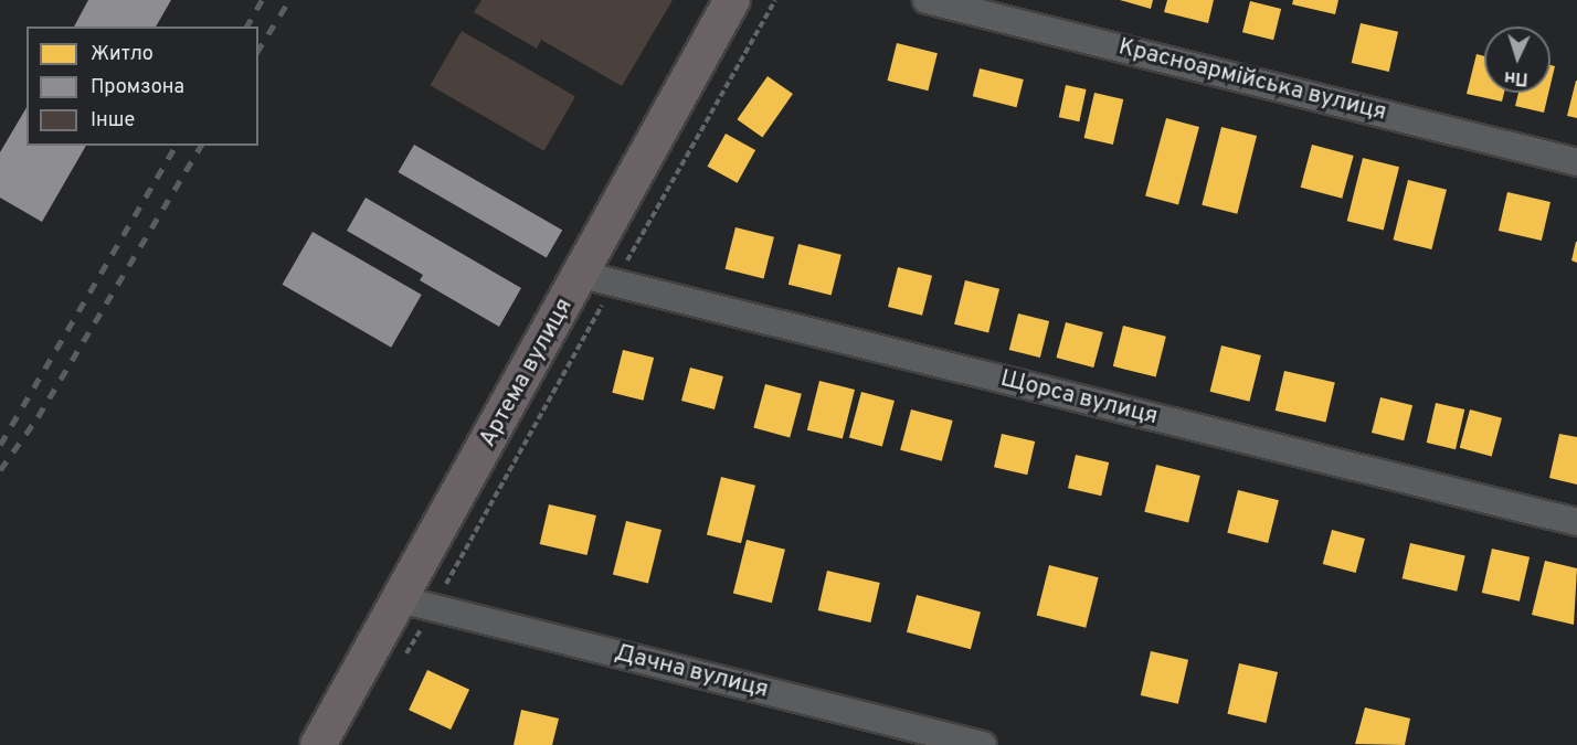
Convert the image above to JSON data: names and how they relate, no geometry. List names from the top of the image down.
{
  "streets": {
    "main road": ["Артема вулиця"],
    "street": ["Красноармійська вулиця", "Щорса вулиця", "Дачна вулиця"]
  },
  "crossings": [
    ["Артема вулиця", "Щорса вулиця"],
    ["Артема вулиця", "Дачна вулиця"]
  ],
  "legend": ["Житло", "Промзона", "Інше"],
  "north": "bottom"
}
